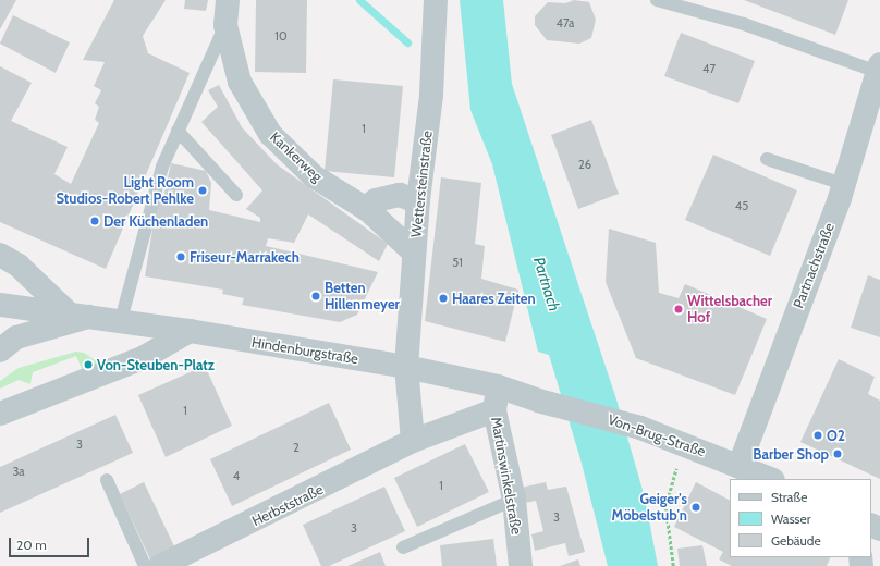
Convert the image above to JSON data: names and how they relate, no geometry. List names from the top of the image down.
{
  "streets": {
    "street": [
      "Kankerweg",
      "Wettersteinstraße",
      "Partnachstraße",
      "Hindenburgstraße",
      "Von-Brug-Straße",
      "Martinswinkelstraße",
      "Herbststraße"
    ]
  },
  "crossings": [
    ["Kankerweg", "Wettersteinstraße"],
    ["Wettersteinstraße", "Hindenburgstraße"],
    ["Partnachstraße", "Von-Brug-Straße"],
    ["Hindenburgstraße", "Von-Brug-Straße"],
    ["Hindenburgstraße", "Martinswinkelstraße"],
    ["Martinswinkelstraße", "Herbststraße"]
  ],
  "water": ["Partnach"],
  "places": [
    "Light Room Studios-Robert Pehlke",
    "Der Küchenladen",
    "Friseur-Marrakech",
    "Betten Hillenmeyer",
    "Haares Zeiten",
    "Wittelsbacher Hof",
    "Von-Steuben-Platz",
    "O2",
    "Barber Shop",
    "Geiger's Möbelstub'n"
  ],
  "house_numbers": [
    "47a",
    "10",
    "47",
    "1",
    "26",
    "45",
    "51",
    "1",
    "3",
    "2",
    "3a",
    "4",
    "1",
    "3",
    "3"
  ],
  "legend": ["Straße", "Wasser", "Gebäude"],
  "scale_bar": "20 m"
}
